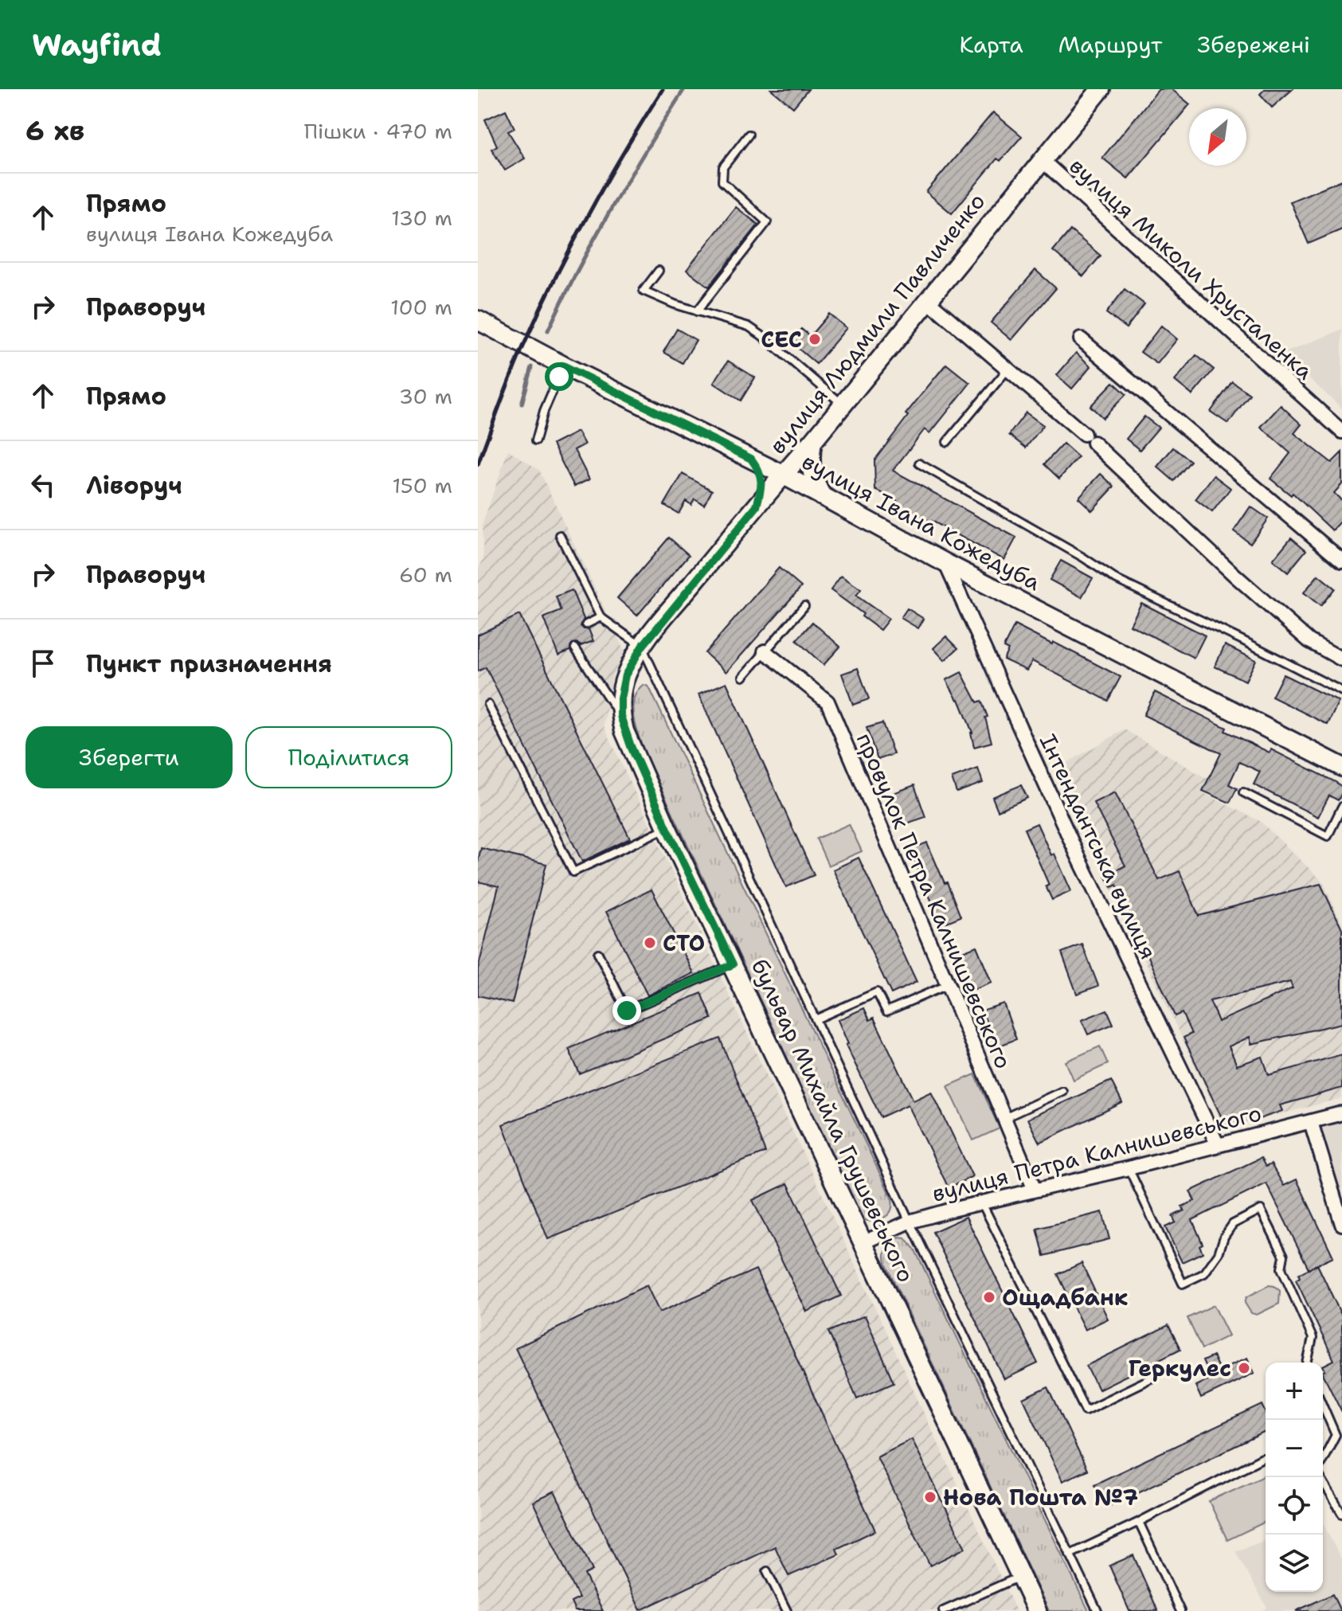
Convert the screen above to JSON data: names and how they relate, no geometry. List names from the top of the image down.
{
  "streets": {
    "main road": ["вулиця Людмили Павличенко", "вулиця Івана Кожедуба", "бульвар Михайла Грушевського"],
    "street": [
      "вулиця Миколи Хрусталенка",
      "Інтендантська вулиця",
      "провулок Петра Калнишевського",
      "вулиця Петра Калнишевського"
    ]
  },
  "crossings": [
    ["вулиця Миколи Хрусталенка", "вулиця Людмили Павличенко"],
    ["вулиця Людмили Павличенко", "вулиця Івана Кожедуба"],
    ["вулиця Людмили Павличенко", "бульвар Михайла Грушевського"],
    ["вулиця Івана Кожедуба", "Інтендантська вулиця"],
    ["Інтендантська вулиця", "вулиця Петра Калнишевського"],
    ["провулок Петра Калнишевського", "вулиця Петра Калнишевського"],
    ["бульвар Михайла Грушевського", "вулиця Петра Калнишевського"]
  ],
  "places": [
    "СЕС",
    "СТО",
    "Ощадбанк",
    "Геркулес",
    "Нова Пошта №7"
  ],
  "north": "bottom left",
  "page": {
    "header": "Wayfind",
    "nav": ["Карта", "Маршрут", "Збережені"],
    "heading": ["6 хв", "Пішки · 470 m"],
    "list": [
      ["Прямо", "вулиця Івана Кожедуба", "130 m"],
      ["Праворуч", "100 m"],
      ["Прямо", "30 m"],
      ["Ліворуч", "150 m"],
      ["Праворуч", "60 m"],
      "Пункт призначення"
    ],
    "buttons": ["Зберегти", "Поділитися"],
    "map_buttons": ["+", "−"]
  }
}
